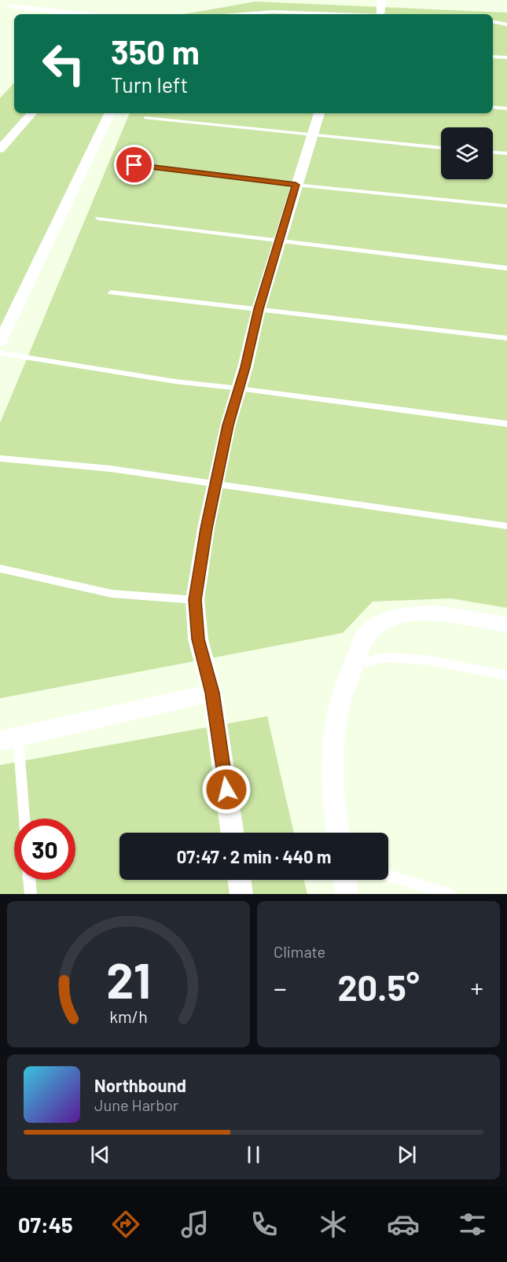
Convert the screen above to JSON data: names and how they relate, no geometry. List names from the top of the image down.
{
  "page": {
    "turn": ["350 m", "Turn left"],
    "limit": "30",
    "trip": "07:47 · 2 min · 440 m",
    "tile": "Climate",
    "heat": ["−", "20.5°", "+"],
    "song": ["Northbound", "June Harbor"],
    "tabs": "07:45",
    "gauge": ["21", "km/h"]
  }
}
